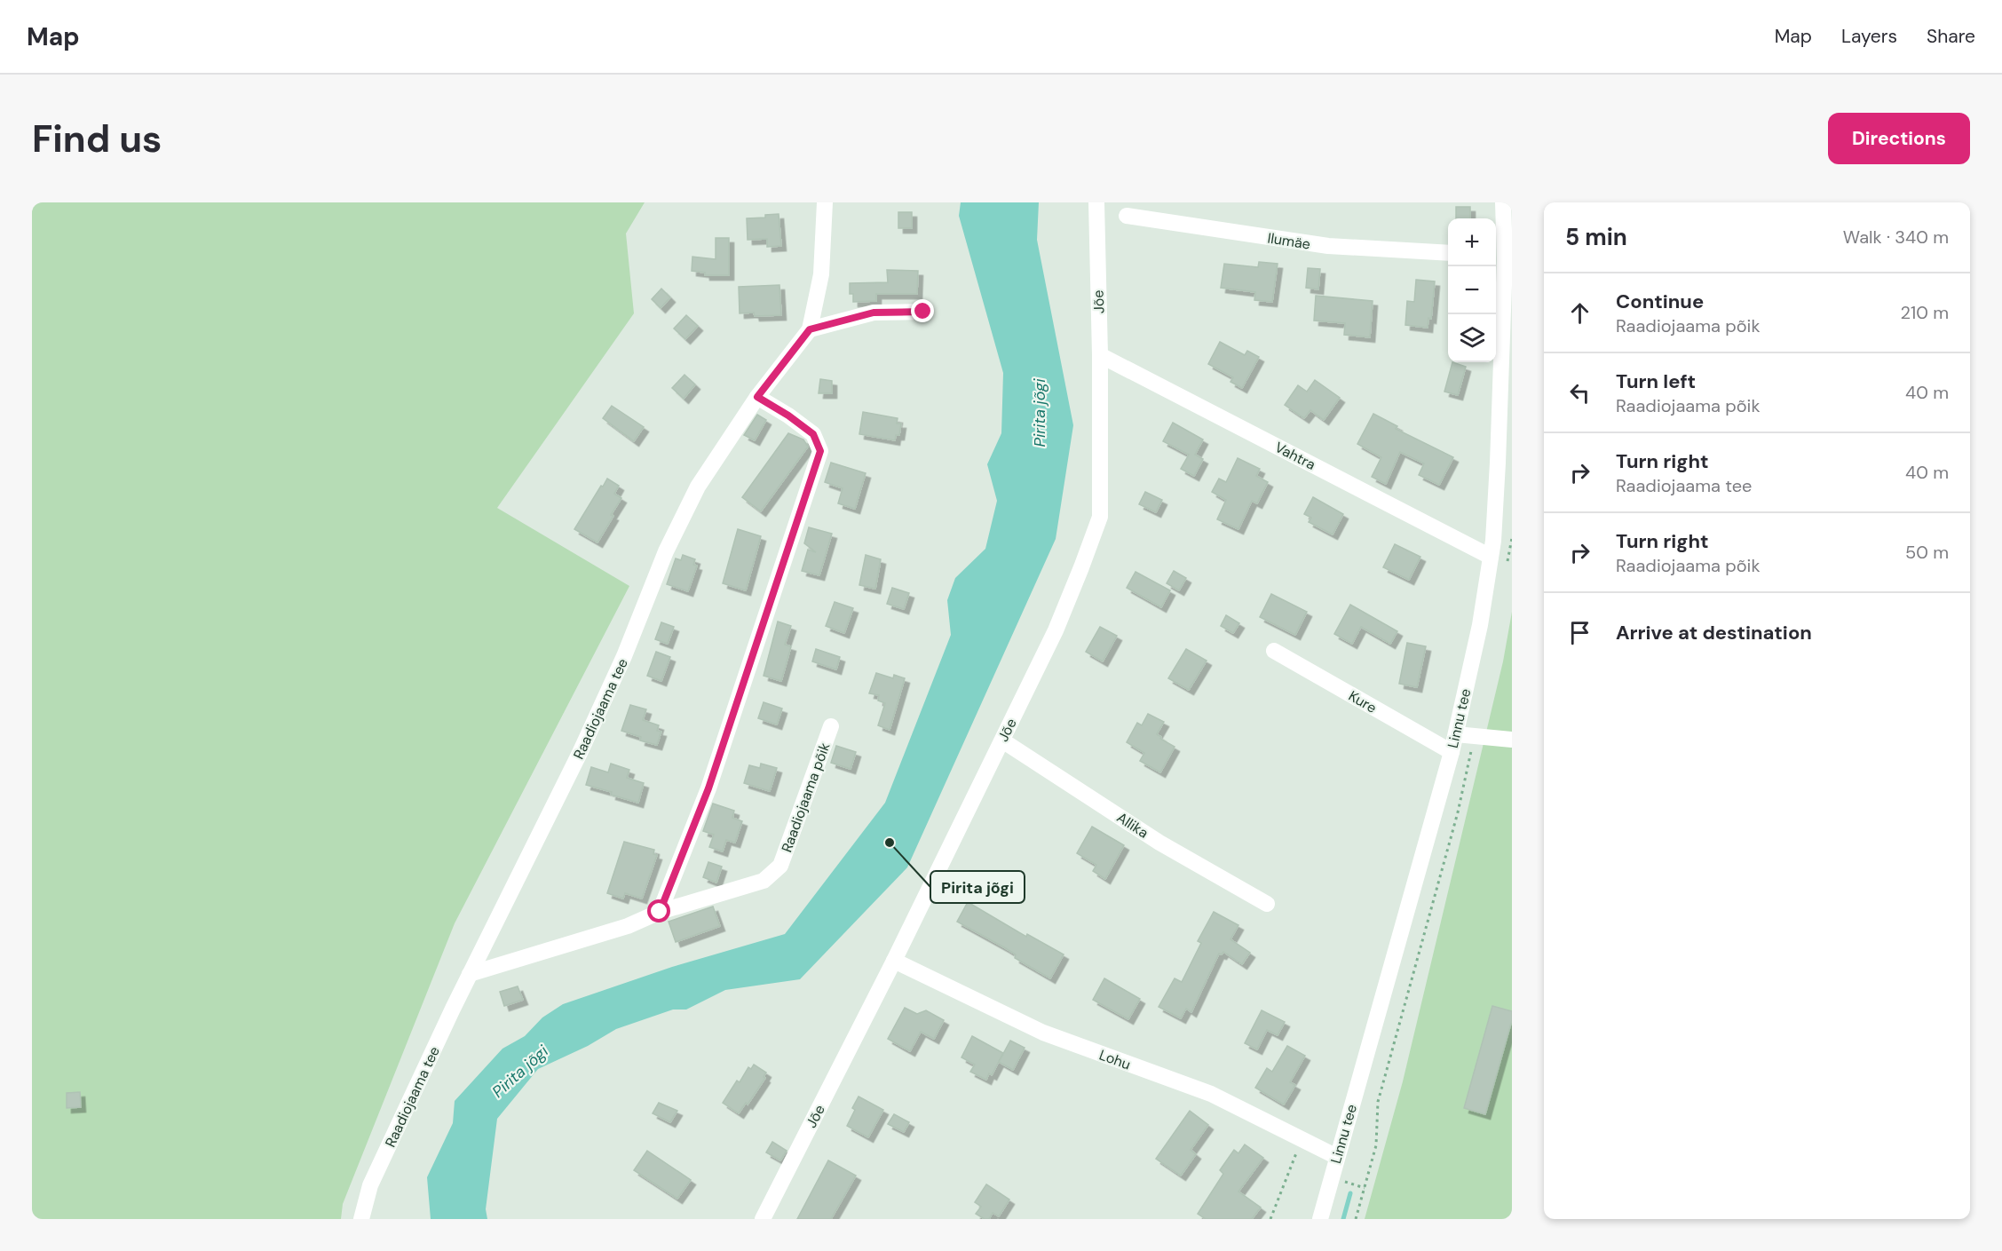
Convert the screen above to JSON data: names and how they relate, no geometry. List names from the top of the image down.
{
  "streets": {
    "street": [
      "Ilumäe",
      "Jõe",
      "Vahtra",
      "Kure",
      "Raadiojaama tee",
      "Linnu tee",
      "Raadiojaama põik",
      "Allika",
      "Lohu"
    ]
  },
  "crossings": [
    ["Jõe", "Vahtra"],
    ["Jõe", "Allika"],
    ["Jõe", "Lohu"],
    ["Vahtra", "Linnu tee"],
    ["Kure", "Linnu tee"],
    ["Raadiojaama tee", "Raadiojaama põik"],
    ["Linnu tee", "Lohu"]
  ],
  "water": ["Pirita jõgi"],
  "places": ["Pirita jõgi"],
  "page": {
    "header": "Map",
    "nav": ["Map", "Layers", "Share"],
    "buttons": "Directions",
    "title": "Find us",
    "heading": ["5 min", "Walk · 340 m"],
    "map_buttons": ["+", "−"],
    "list": [
      ["Continue", "Raadiojaama põik", "210 m"],
      ["Turn left", "Raadiojaama põik", "40 m"],
      ["Turn right", "Raadiojaama tee", "40 m"],
      ["Turn right", "Raadiojaama põik", "50 m"],
      "Arrive at destination"
    ]
  }
}
